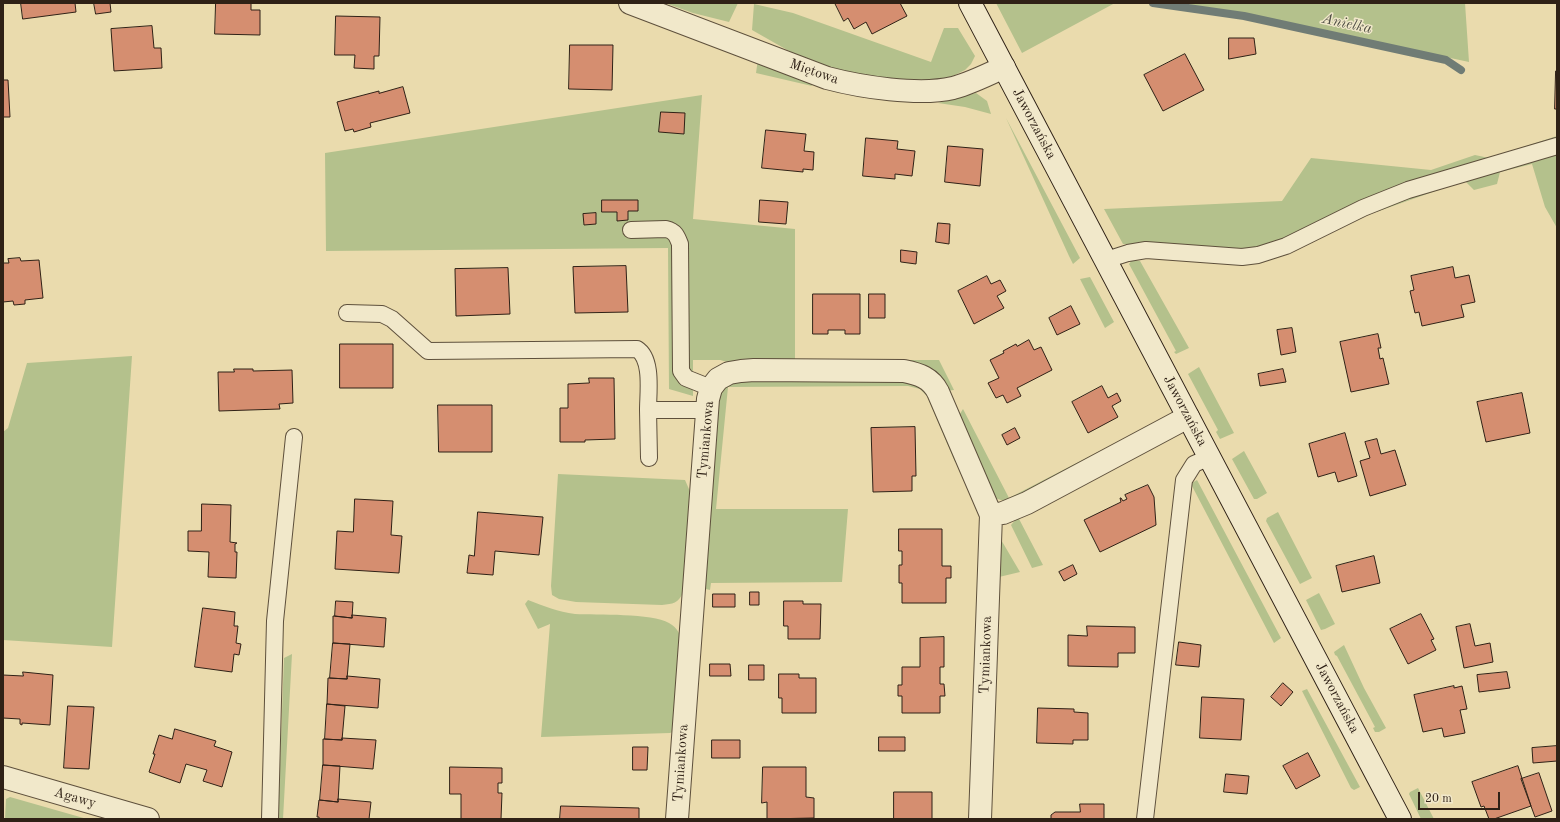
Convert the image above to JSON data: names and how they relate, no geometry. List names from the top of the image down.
{
  "streets": {
    "street": [
      "Miętowa",
      "Jaworzańska",
      "Tymiankowa",
      "Agawy"
    ]
  },
  "crossings": [
    ["Miętowa", "Jaworzańska"]
  ],
  "water": ["Anielka"],
  "scale_bar": "20 m"
}
